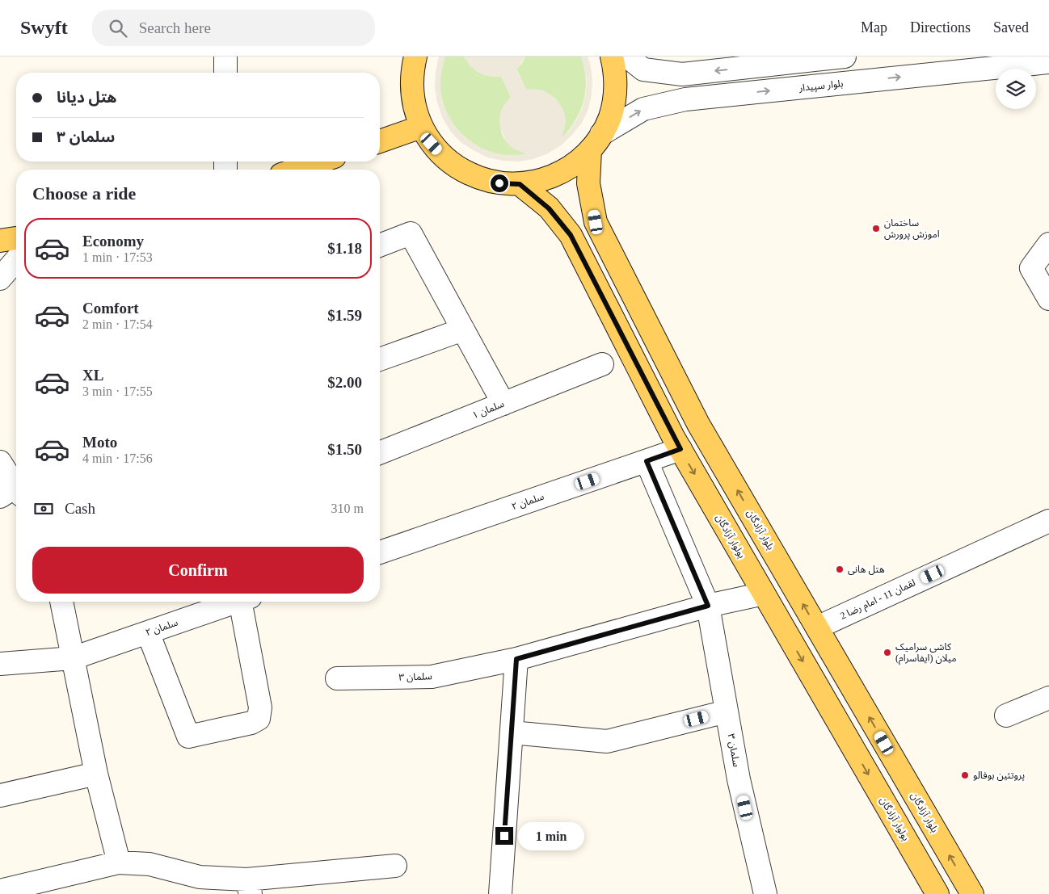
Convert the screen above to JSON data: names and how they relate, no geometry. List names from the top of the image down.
{
  "streets": {
    "main road": ["بلوار آزادگان", "بولوار آزادگان"],
    "street": [
      "بلوار سپیدار",
      "سلمان ۱",
      "سلمان ۲",
      "لقمان 11 - امام رضا 2",
      "سلمان ۳"
    ]
  },
  "crossings": [
    ["بلوار سپیدار", "بلوار آزادگان"],
    ["سلمان ۲", "بولوار آزادگان"],
    ["سلمان ۲", "سلمان ۳"],
    ["بلوار آزادگان", "لقمان 11 - امام رضا 2"],
    ["بولوار آزادگان", "سلمان ۳"]
  ],
  "one_way": ["بلوار آزادگان", "بولوار آزادگان"],
  "places": [
    "ساختمان اموزش پرورش",
    "هتل هانی",
    "کاشی سرامیک میلان (ایفاسرام)",
    "پروتئین بوفالو"
  ],
  "page": {
    "header": "Swyft",
    "search": "Search here",
    "nav": ["Map", "Directions", "Saved"],
    "banner": ["هتل دیانا", "سلمان ۳"],
    "heading": "Choose a ride",
    "list": [
      {
        "name": "Economy",
        "note": "1 min · 17:53",
        "value": "$1.18"
      },
      {
        "name": "Comfort",
        "note": "2 min · 17:54",
        "value": "$1.59"
      },
      {
        "name": "XL",
        "note": "3 min · 17:55",
        "value": "$2.00"
      },
      {
        "name": "Moto",
        "note": "4 min · 17:56",
        "value": "$1.50"
      }
    ],
    "pay": ["Cash", "310 m"],
    "buttons": "Confirm",
    "bubble": "1 min"
  }
}
